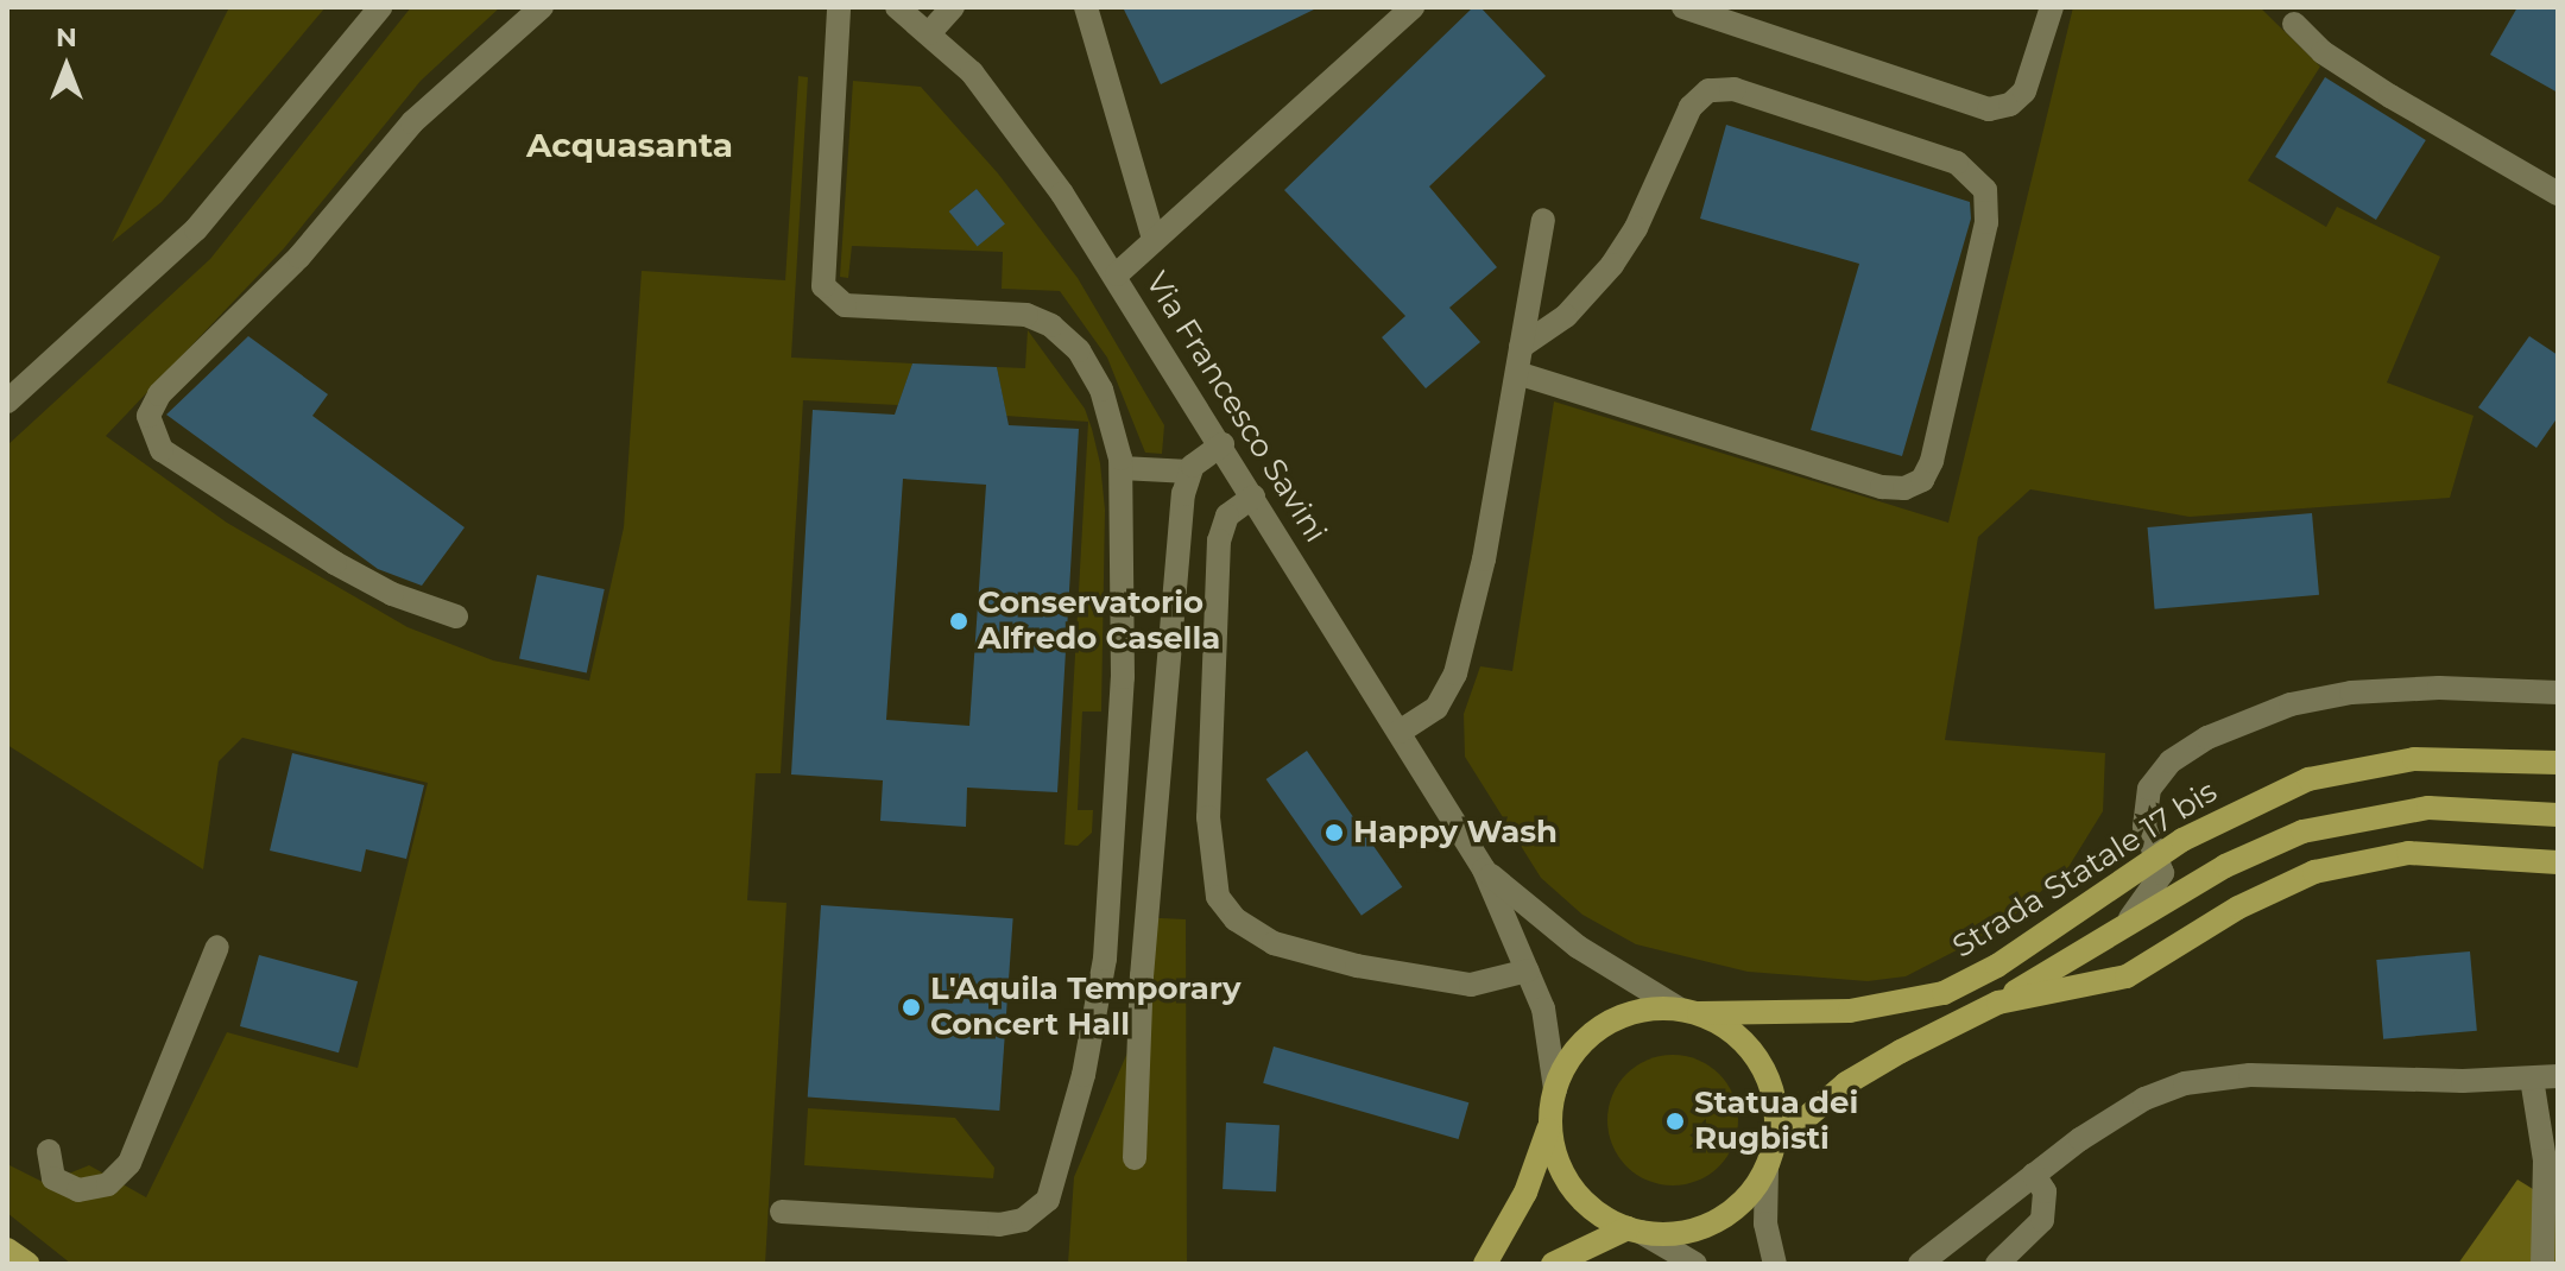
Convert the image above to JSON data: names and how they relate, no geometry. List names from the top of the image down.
{
  "streets": {
    "main road": ["Strada Statale 17 bis"],
    "street": ["Via Francesco Savini"]
  },
  "crossings": [
    ["Via Francesco Savini", "Strada Statale 17 bis"]
  ],
  "districts": ["Acquasanta"],
  "places": [
    "Conservatorio Alfredo Casella",
    "Happy Wash",
    "L'Aquila Temporary Concert Hall",
    "Statua dei Rugbisti"
  ],
  "north": "top"
}
